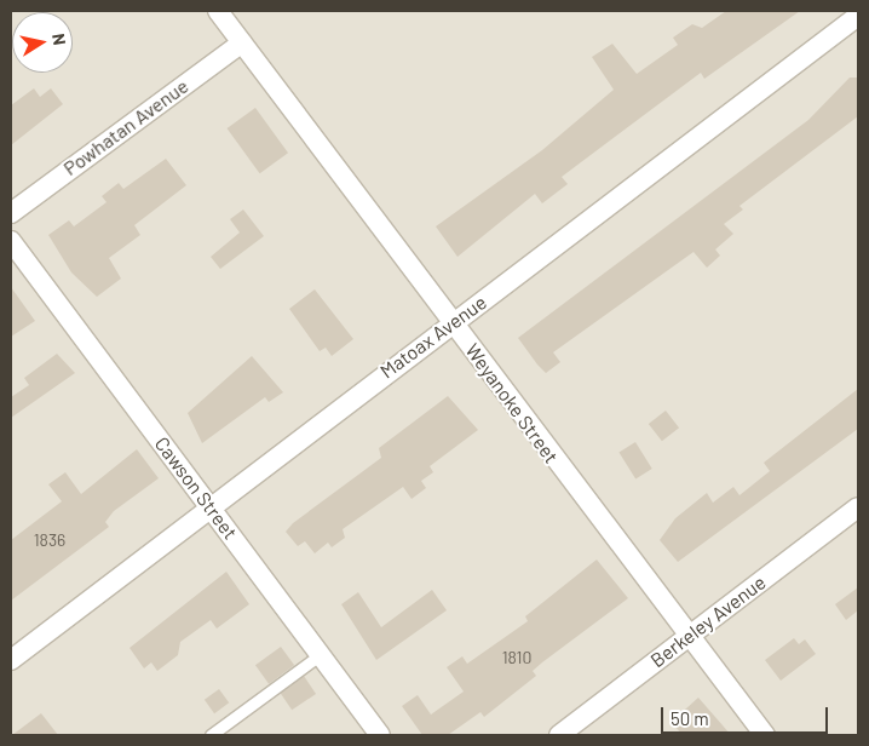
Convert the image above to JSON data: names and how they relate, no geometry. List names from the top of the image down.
{
  "streets": {
    "street": [
      "Powhatan Avenue",
      "Matoax Avenue",
      "Weyanoke Street",
      "Cawson Street",
      "Berkeley Avenue"
    ]
  },
  "crossings": [
    ["Powhatan Avenue", "Weyanoke Street"],
    ["Matoax Avenue", "Weyanoke Street"],
    ["Matoax Avenue", "Cawson Street"],
    ["Weyanoke Street", "Berkeley Avenue"]
  ],
  "house_numbers": ["1836", "1810"],
  "scale_bar": "50 m",
  "north": "right"
}
